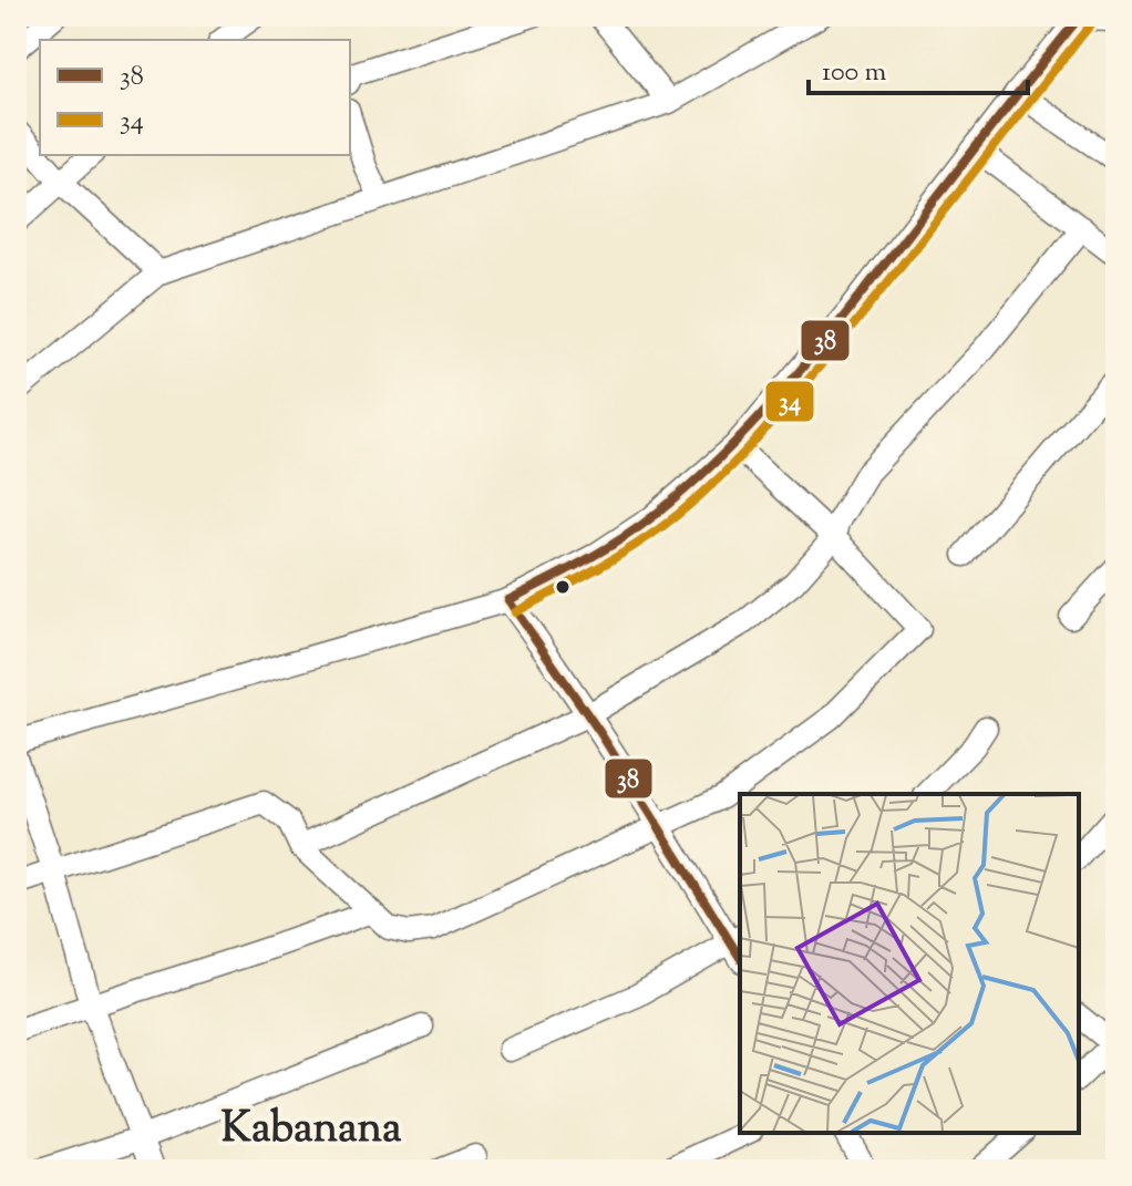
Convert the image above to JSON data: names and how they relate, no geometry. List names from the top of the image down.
{
  "districts": ["Kabanana"],
  "lines": ["transit line 38", "transit line 34"],
  "legend": ["38", "34"],
  "scale_bar": "100 m"
}
